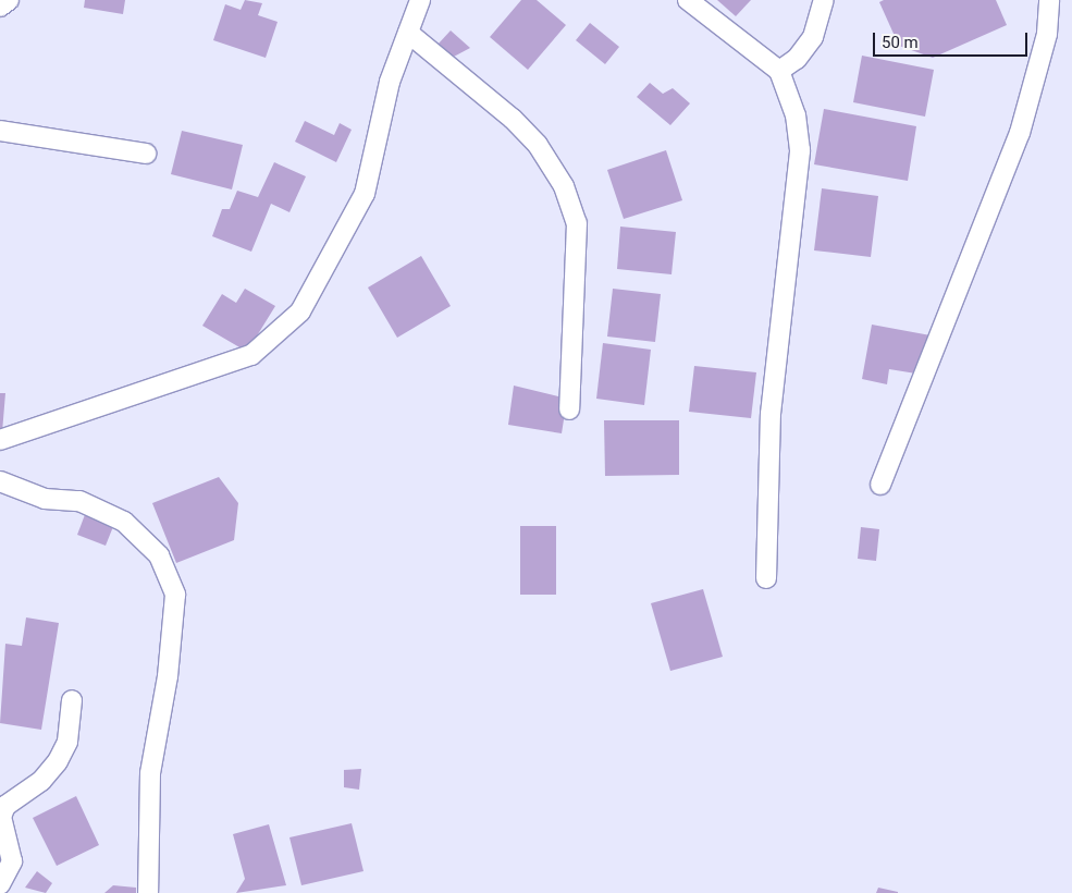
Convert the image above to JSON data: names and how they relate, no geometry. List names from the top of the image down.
{
  "scale_bar": "50 m"
}
